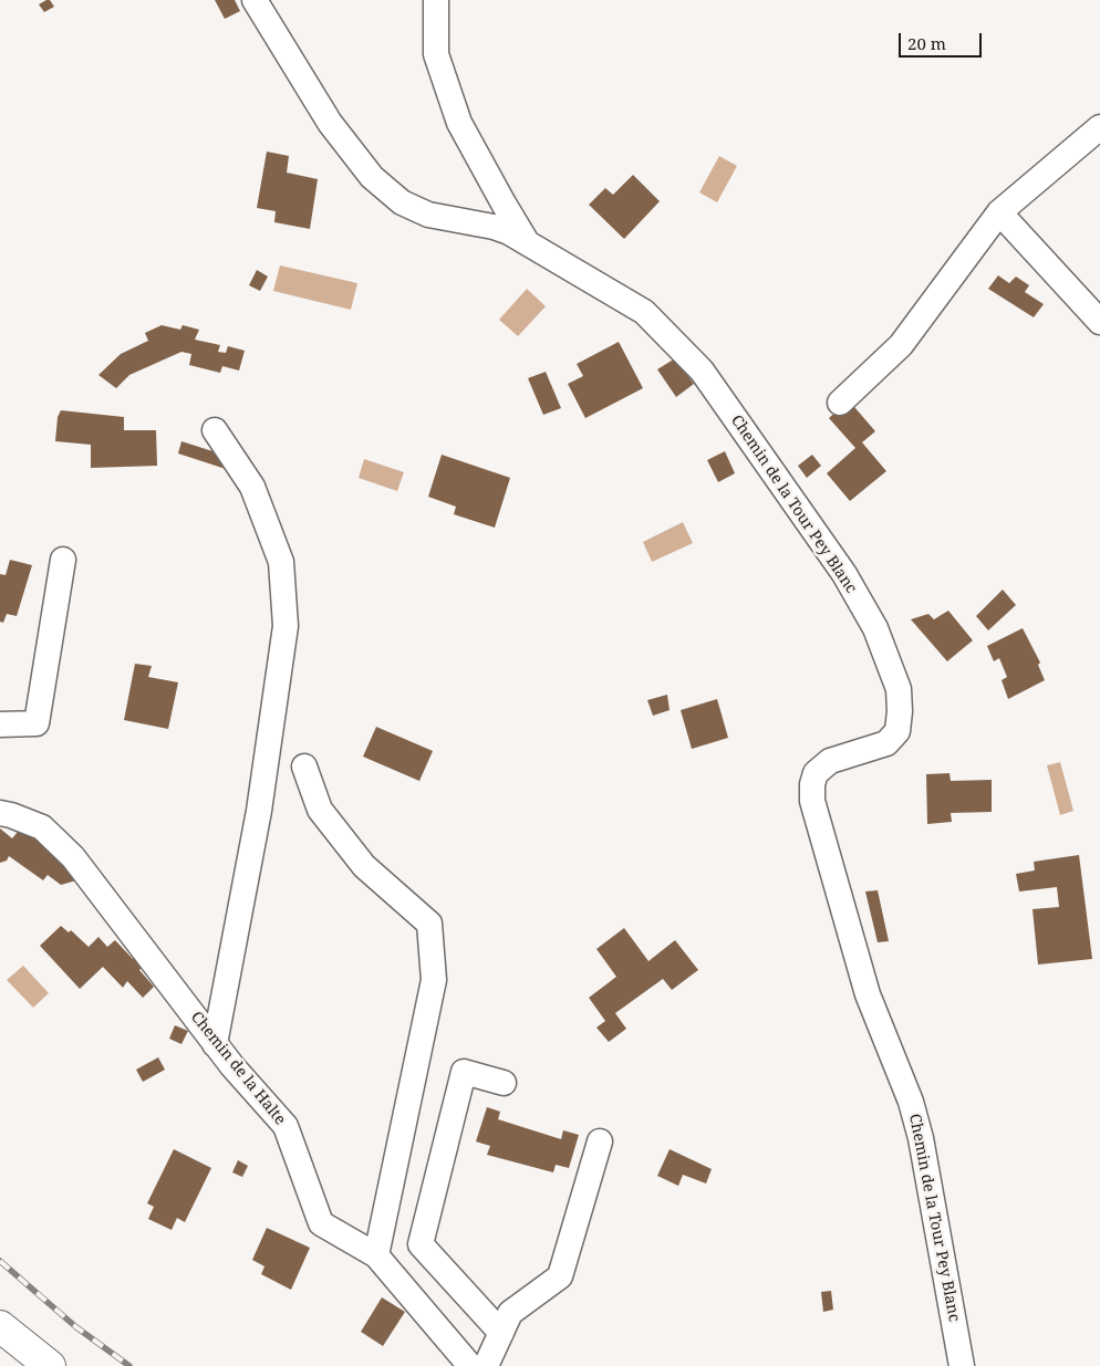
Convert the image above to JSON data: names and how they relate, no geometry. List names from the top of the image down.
{
  "streets": {
    "street": ["Chemin de la Tour Pey Blanc", "Chemin de la Halte"]
  },
  "scale_bar": "20 m"
}
